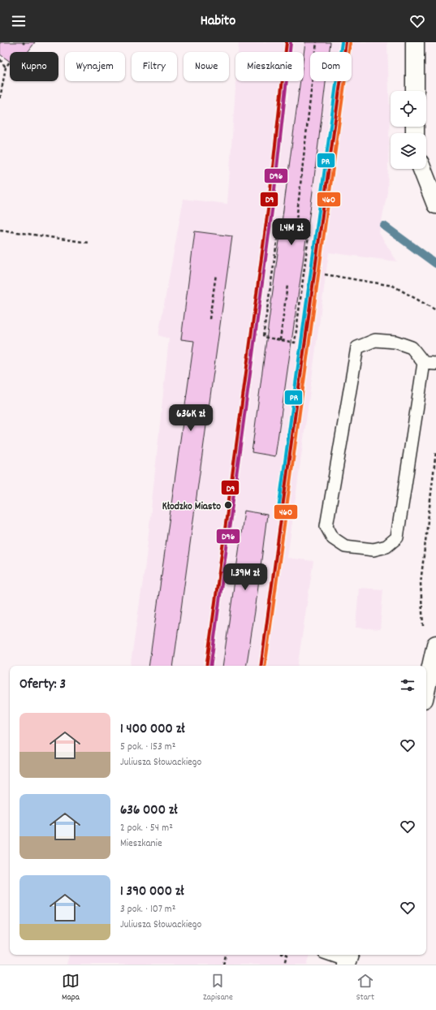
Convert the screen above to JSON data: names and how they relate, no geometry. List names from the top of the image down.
{
  "places": ["Kłodzko Miasto"],
  "lines": [
    "transit line D9",
    "transit line PR",
    "transit line 460",
    "transit line D96"
  ],
  "page": {
    "header": "Habito",
    "chip": [
      "Kupno",
      "Wynajem",
      "Filtry",
      "Nowe",
      "Mieszkanie",
      "Dom"
    ],
    "price": ["1.4M zł", "636K zł", "1.39M zł"],
    "heading": "Oferty: 3",
    "list": [
      {
        "name": "1 400 000 zł",
        "note": "5 pok. · 153 m² · Juliusza Słowackiego"
      },
      {
        "name": "636 000 zł",
        "note": "2 pok. · 54 m² · Mieszkanie"
      },
      {
        "name": "1 390 000 zł",
        "note": "3 pok. · 107 m² · Juliusza Słowackiego"
      }
    ],
    "tabs": ["Mapa", "Zapisane", "Start"]
  }
}
